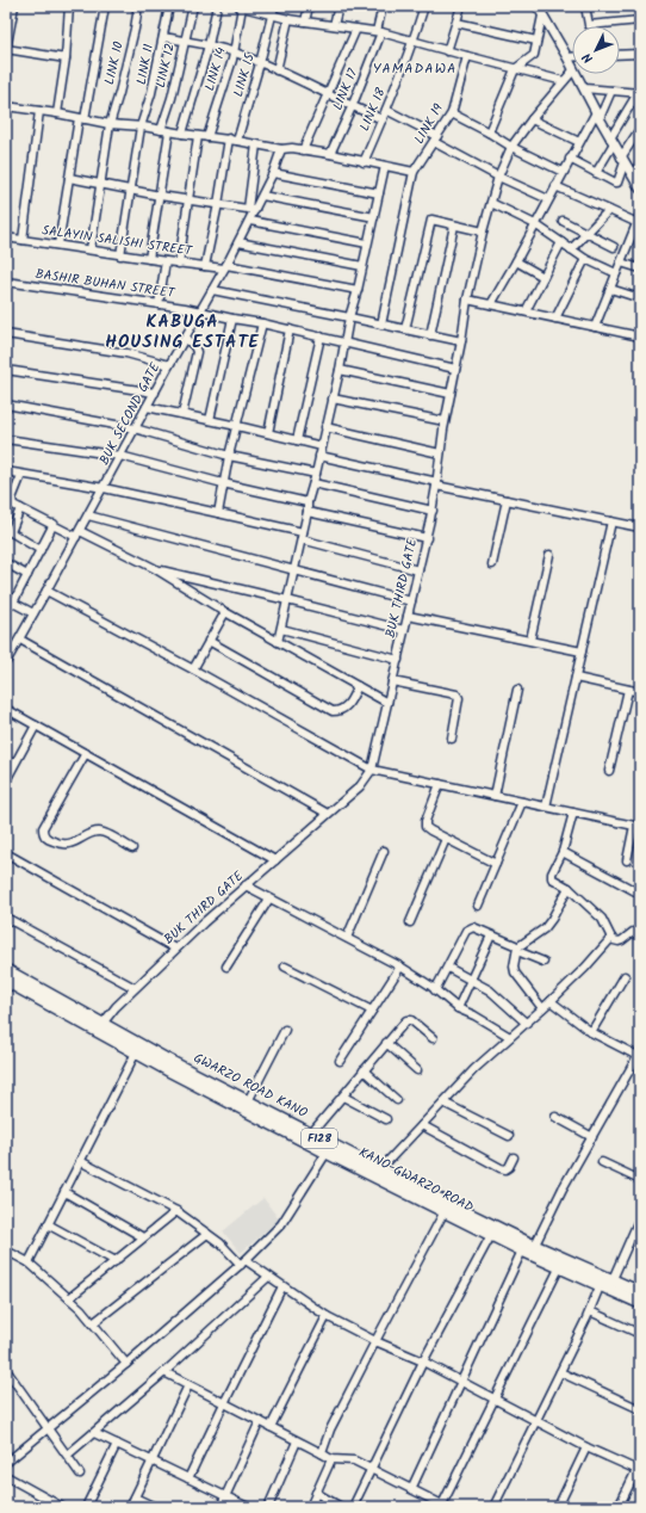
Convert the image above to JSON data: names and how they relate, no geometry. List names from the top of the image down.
{
  "streets": {
    "main road": ["GWARZO ROAD KANO", "F128", "KANO-GWARZO ROAD"],
    "street": [
      "LINK 10",
      "LINK 11",
      "LINK 12",
      "LINK 14",
      "LINK 15",
      "LINK 17",
      "LINK 18",
      "LINK 19",
      "SALAYIN SALISHI STREET",
      "BASHIR BUHAN STREET",
      "BUK SECOND GATE",
      "BUK THIRD GATE"
    ]
  },
  "crossings": [
    ["LINK 10", "SALAYIN SALISHI STREET"],
    ["LINK 11", "SALAYIN SALISHI STREET"],
    ["SALAYIN SALISHI STREET", "BUK SECOND GATE"],
    ["BASHIR BUHAN STREET", "BUK SECOND GATE"],
    ["BASHIR BUHAN STREET", "BUK THIRD GATE"],
    ["BUK THIRD GATE", "GWARZO ROAD KANO"],
    ["GWARZO ROAD KANO", "KANO-GWARZO ROAD"]
  ],
  "districts": ["YAMADAWA", "KABUGA HOUSING ESTATE"],
  "north": "bottom left"
}
